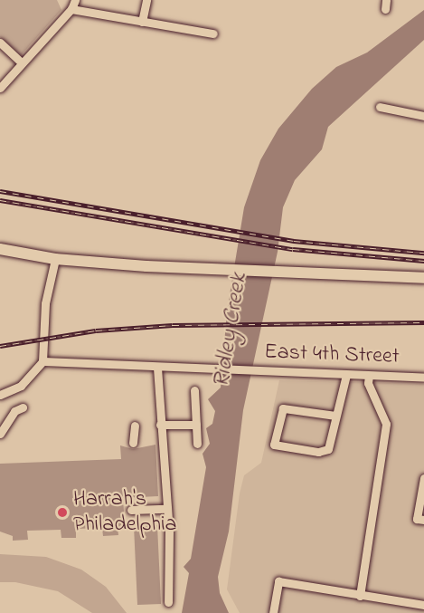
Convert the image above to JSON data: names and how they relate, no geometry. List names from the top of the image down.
{
  "streets": {
    "street": ["East 4th Street"]
  },
  "water": ["Ridley Creek"],
  "places": ["Harrah's Philadelphia"]
}
